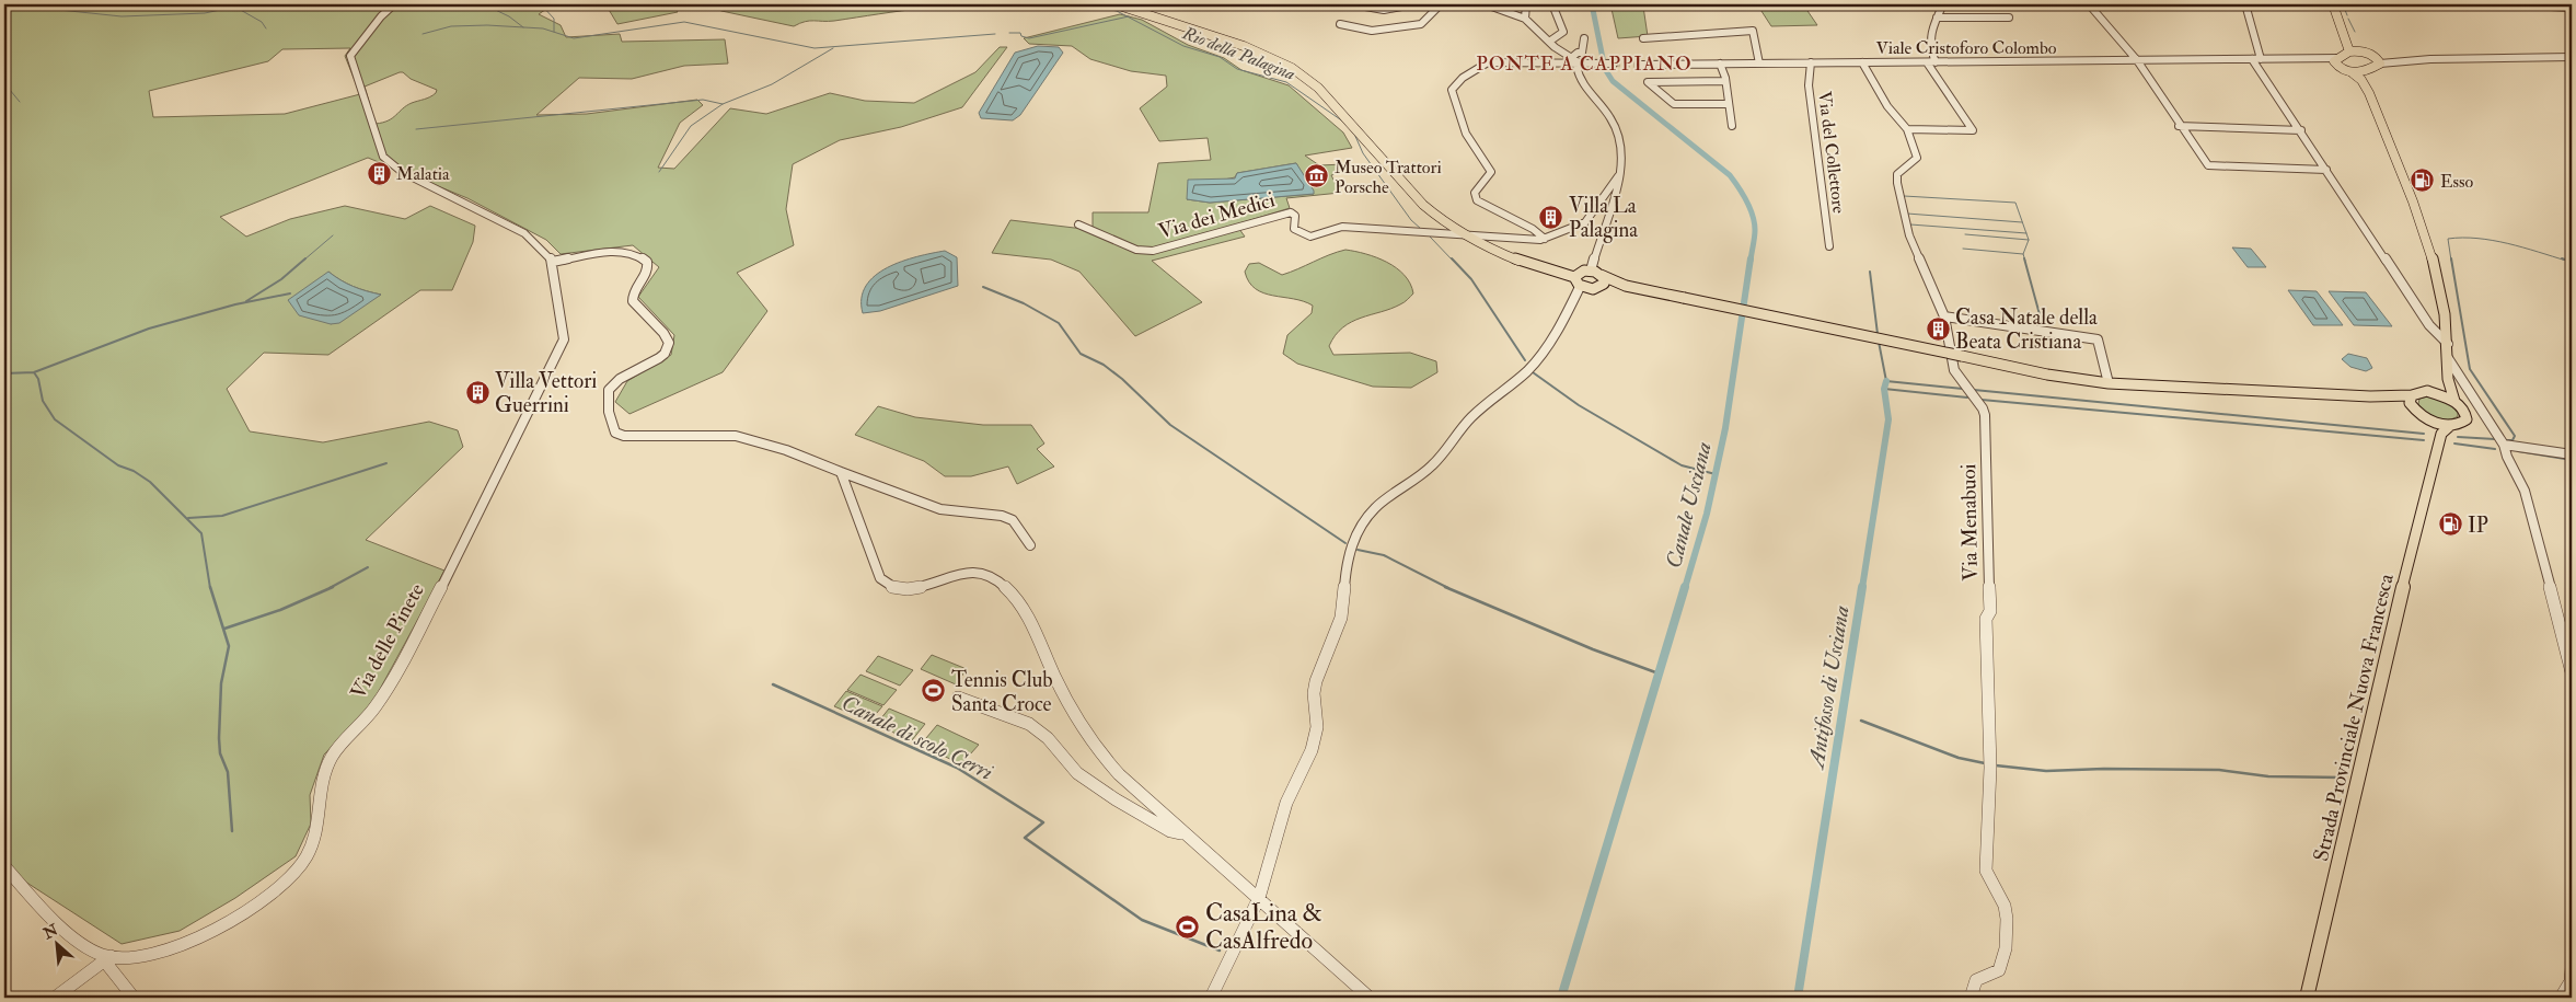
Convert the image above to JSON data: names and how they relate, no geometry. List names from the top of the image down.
{
  "streets": {
    "main road": ["Strada Provinciale Nuova Francesca"],
    "street": [
      "Viale Cristoforo Colombo",
      "Via del Collettore",
      "Via dei Medici",
      "Via Menabuoi",
      "Via delle Pinete"
    ]
  },
  "crossings": [
    ["Viale Cristoforo Colombo", "Via del Collettore"],
    ["Viale Cristoforo Colombo", "Via Menabuoi"]
  ],
  "districts": ["PONTE A CAPPIANO"],
  "water": [
    "Rio della Palagina",
    "Canale Usciana",
    "Antifosso di Usciana",
    "Canale di scolo Cerri"
  ],
  "places": {
    "building": [
      "Malatia",
      "Villa La Palagina",
      "Casa Natale della Beata Cristiana",
      "Villa Vettori Guerrini"
    ],
    "museum": ["Museo Trattori Porsche"],
    "fuel station": ["Esso", "IP"],
    "sports": ["Tennis Club Santa Croce", "CasaLina & CasAlfredo"]
  },
  "north": "top left"
}
